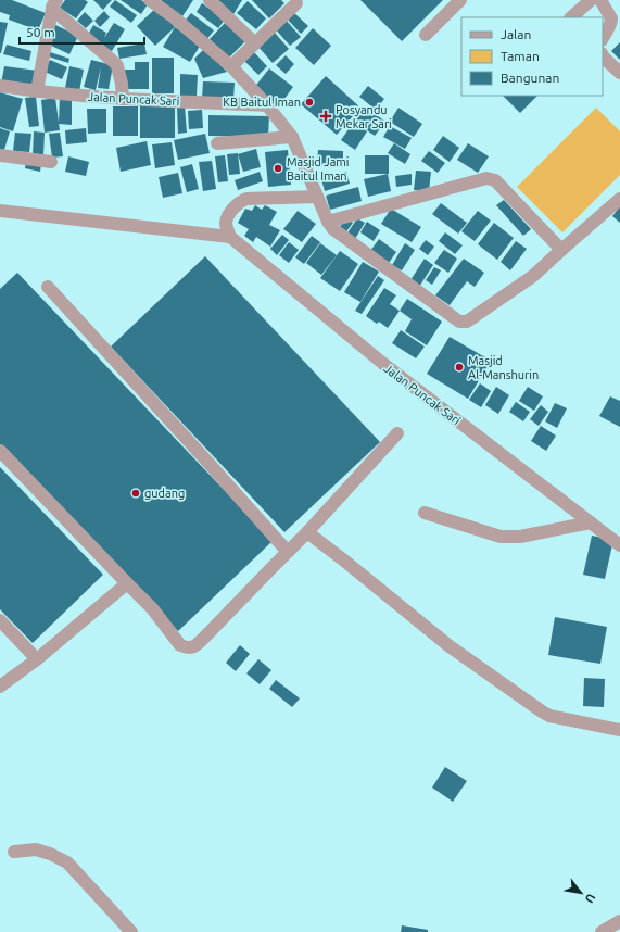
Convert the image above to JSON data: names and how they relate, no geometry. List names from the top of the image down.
{
  "streets": {
    "street": ["Jalan Puncak Sari"]
  },
  "places": {
    "other": [
      "KB Baitul Iman",
      "Masjid Jami Baitul Iman",
      "Masjid Al-Manshurin",
      "gudang"
    ],
    "health": ["Posyandu Mekar Sari"]
  },
  "legend": ["Jalan", "Taman", "Bangunan"],
  "scale_bar": "50 m",
  "north": "bottom right"
}
